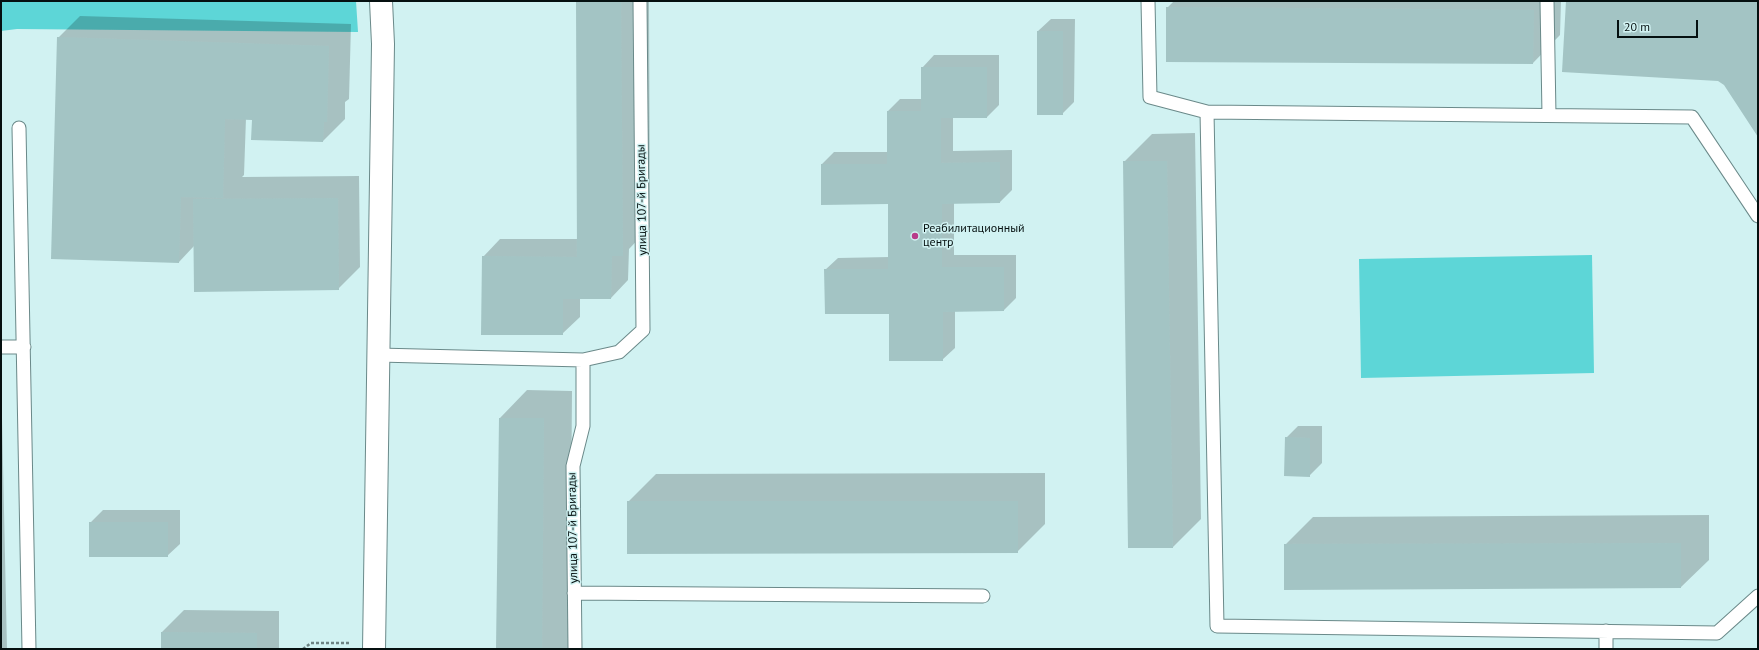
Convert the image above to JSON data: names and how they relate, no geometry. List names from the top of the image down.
{
  "streets": {
    "lane": ["улица 107-й Бригады"]
  },
  "places": ["Реабилитационный центр"],
  "scale_bar": "20 m"
}
